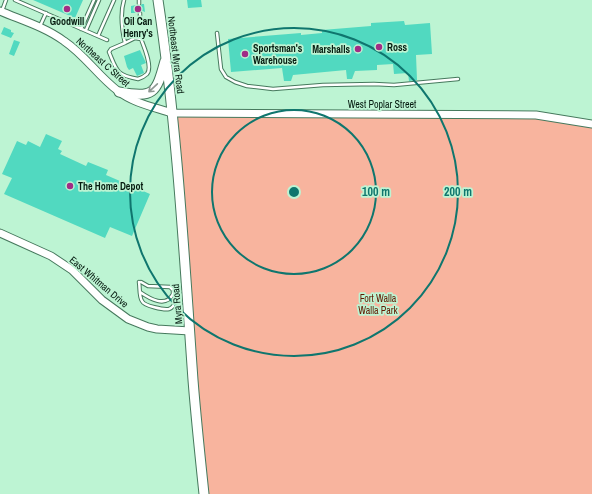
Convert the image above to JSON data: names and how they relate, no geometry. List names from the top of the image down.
{
  "streets": {
    "highway": ["Northeast Myra Road", "Myra Road"],
    "main road": ["Northeast C Street", "West Poplar Street", "East Whitman Drive"]
  },
  "crossings": [
    ["Northeast Myra Road", "Northeast C Street"],
    ["Northeast Myra Road", "West Poplar Street"],
    ["Northeast Myra Road", "Myra Road"],
    ["Northeast C Street", "West Poplar Street"],
    ["Northeast C Street", "Myra Road"],
    ["West Poplar Street", "Myra Road"],
    ["East Whitman Drive", "Myra Road"]
  ],
  "parks": ["Fort Walla Walla Park"],
  "places": [
    "Goodwill",
    "Oil Can Henry's",
    "Ross",
    "Marshalls",
    "Sportsman's Warehouse",
    "The Home Depot"
  ],
  "rings": ["100 m", "200 m"]
}
